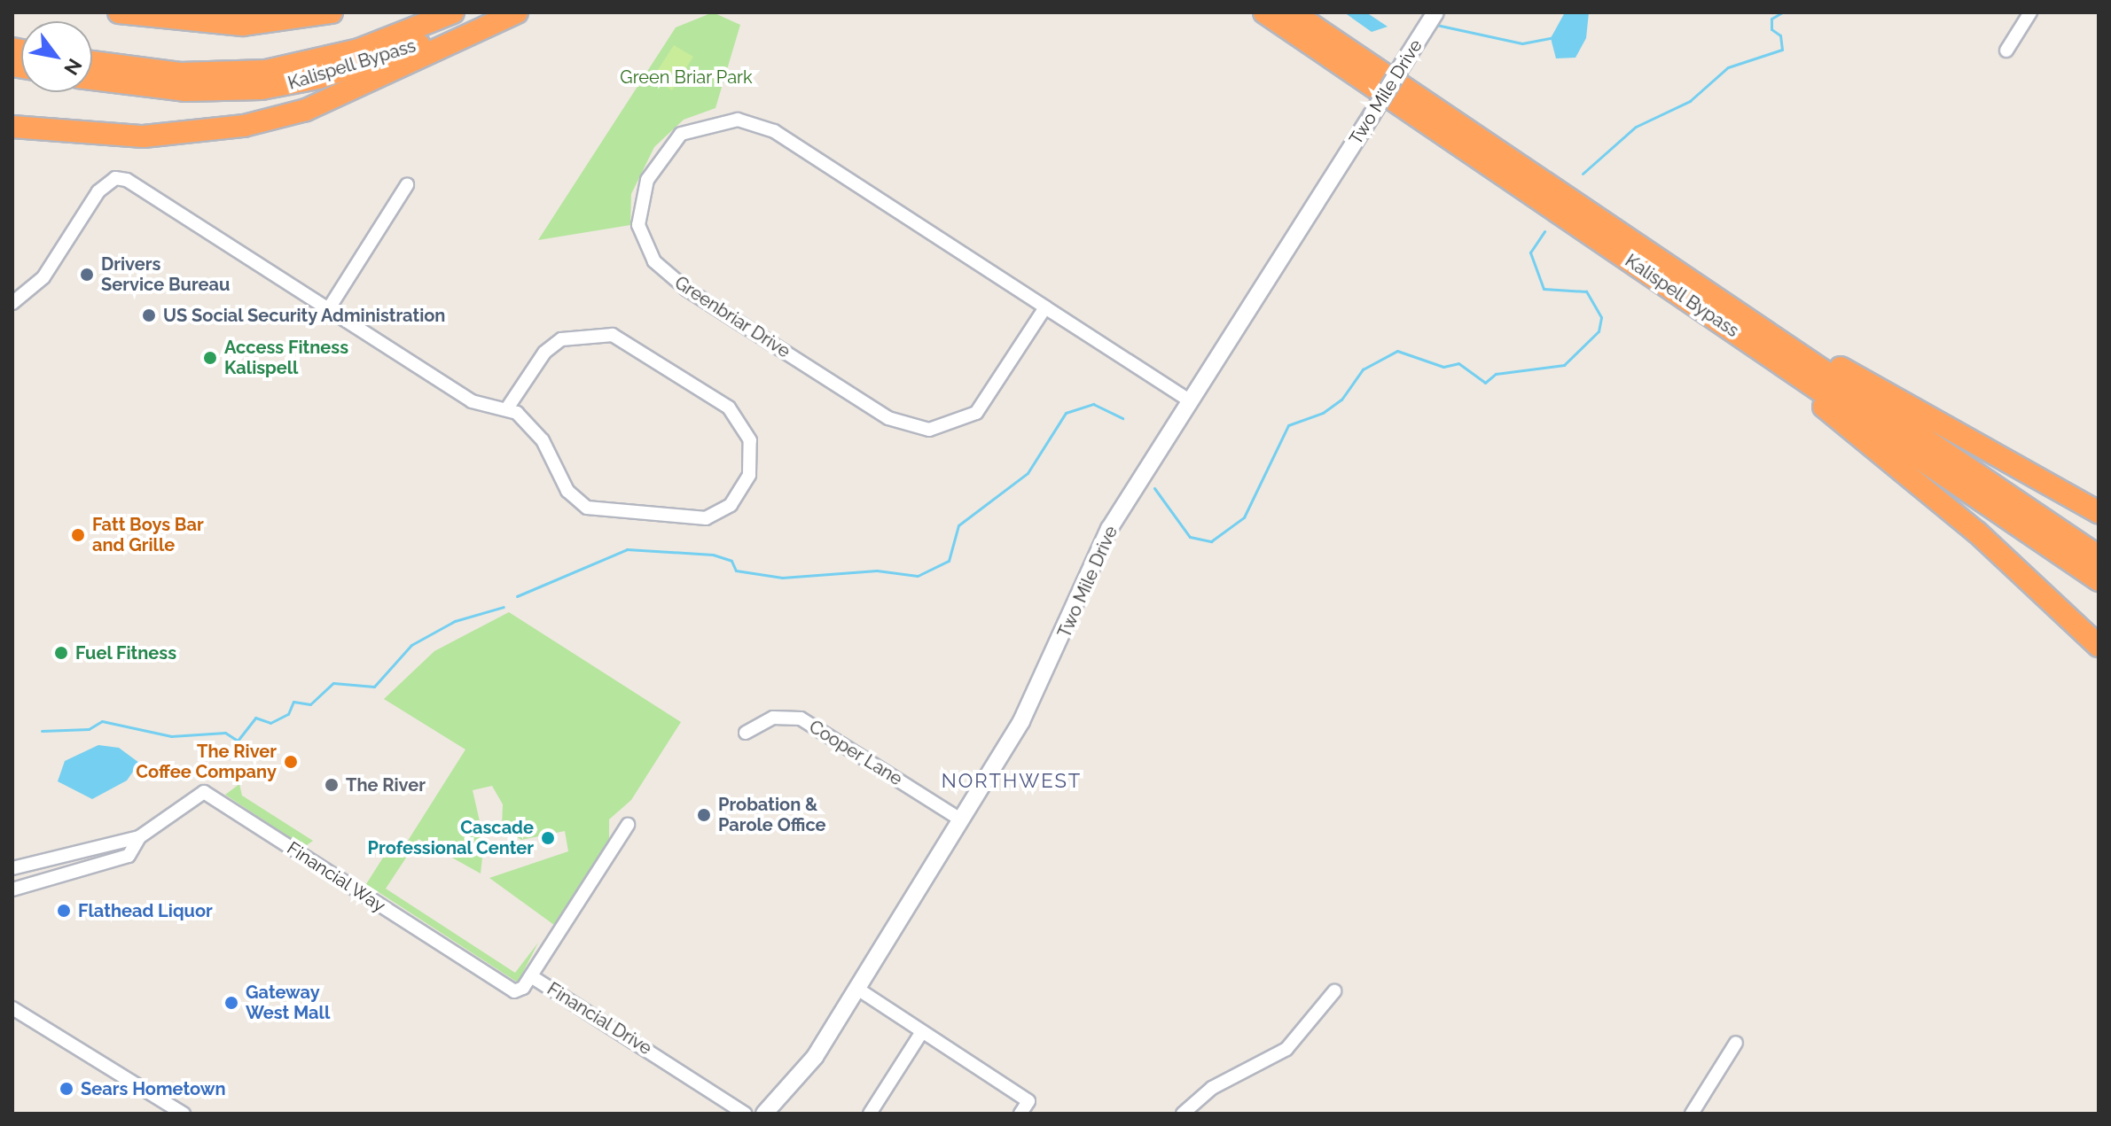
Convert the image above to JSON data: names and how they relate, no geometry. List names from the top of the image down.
{
  "streets": {
    "highway": ["Kalispell Bypass"],
    "street": [
      "Two Mile Drive",
      "Greenbriar Drive",
      "Cooper Lane",
      "Financial Way",
      "Financial Drive"
    ]
  },
  "crossings": [
    ["Two Mile Drive", "Greenbriar Drive"],
    ["Two Mile Drive", "Cooper Lane"],
    ["Financial Way", "Financial Drive"]
  ],
  "districts": ["NORTHWEST"],
  "parks": ["Green Briar Park"],
  "places": [
    "Drivers Service Bureau",
    "US Social Security Administration",
    "Access Fitness Kalispell",
    "Fatt Boys Bar and Grille",
    "Fuel Fitness",
    "The River Coffee Company",
    "The River",
    "Probation & Parole Office",
    "Cascade Professional Center",
    "Flathead Liquor",
    "Gateway West Mall",
    "Sears Hometown"
  ],
  "north": "bottom right"
}
